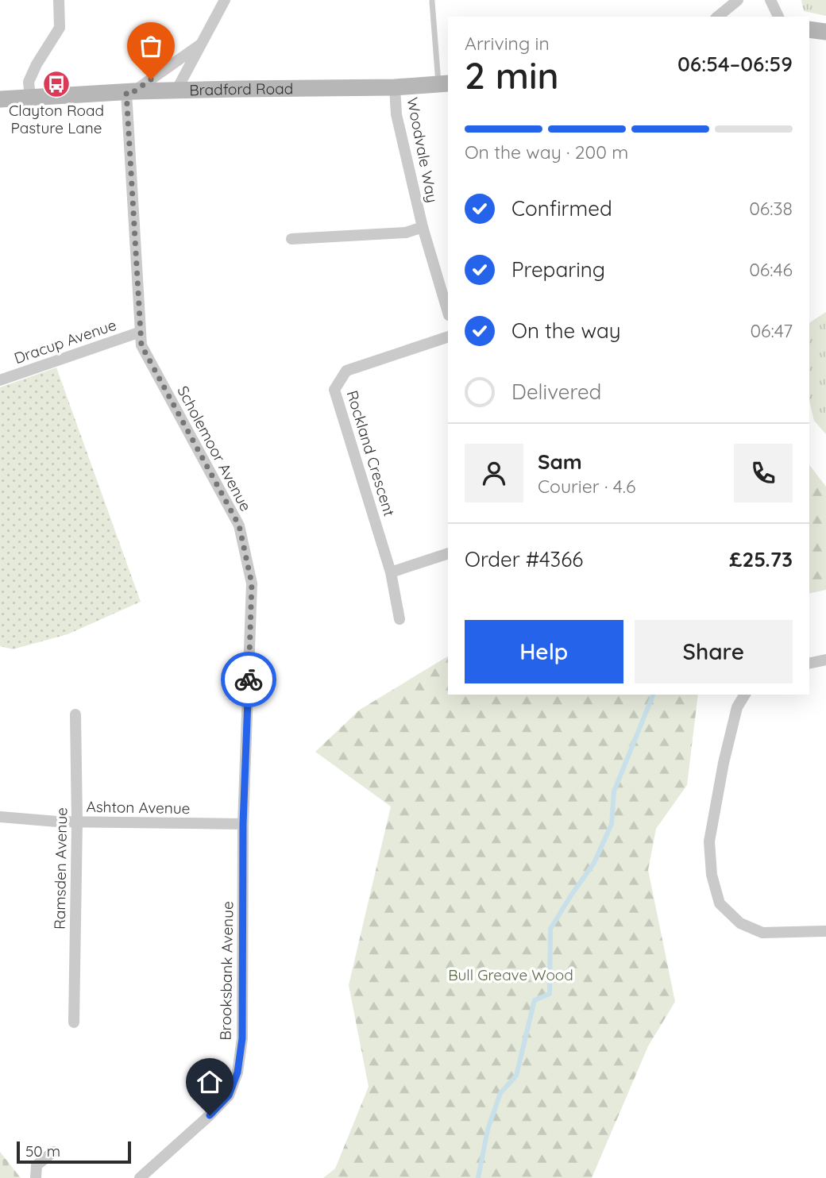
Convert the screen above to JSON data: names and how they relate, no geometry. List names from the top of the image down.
{
  "streets": {
    "street": [
      "Bradford Road",
      "Woodvale Way",
      "Dracup Avenue",
      "Scholemoor Avenue",
      "Rockland Crescent",
      "Ashton Avenue",
      "Ramsden Avenue",
      "Brooksbank Avenue"
    ]
  },
  "crossings": [
    ["Bradford Road", "Woodvale Way"],
    ["Bradford Road", "Scholemoor Avenue"],
    ["Dracup Avenue", "Scholemoor Avenue"],
    ["Scholemoor Avenue", "Ashton Avenue"],
    ["Scholemoor Avenue", "Brooksbank Avenue"],
    ["Ashton Avenue", "Ramsden Avenue"],
    ["Ashton Avenue", "Brooksbank Avenue"]
  ],
  "parks": ["Bull Greave Wood"],
  "places": {
    "bus stop": ["Clayton Road Pasture Lane"]
  },
  "scale_bar": "50 m",
  "page": {
    "heading": ["2 min", "Arriving in", "06:54–06:59"],
    "panel": [
      "Sam",
      "Courier · 4.6",
      "Order #4366",
      "£25.73"
    ],
    "bar": "On the way · 200 m",
    "list": [
      ["Confirmed", "06:38"],
      ["Preparing", "06:46"],
      ["On the way", "06:47"],
      "Delivered"
    ],
    "buttons": ["Help", "Share"],
    "scale": "50 m"
  }
}
